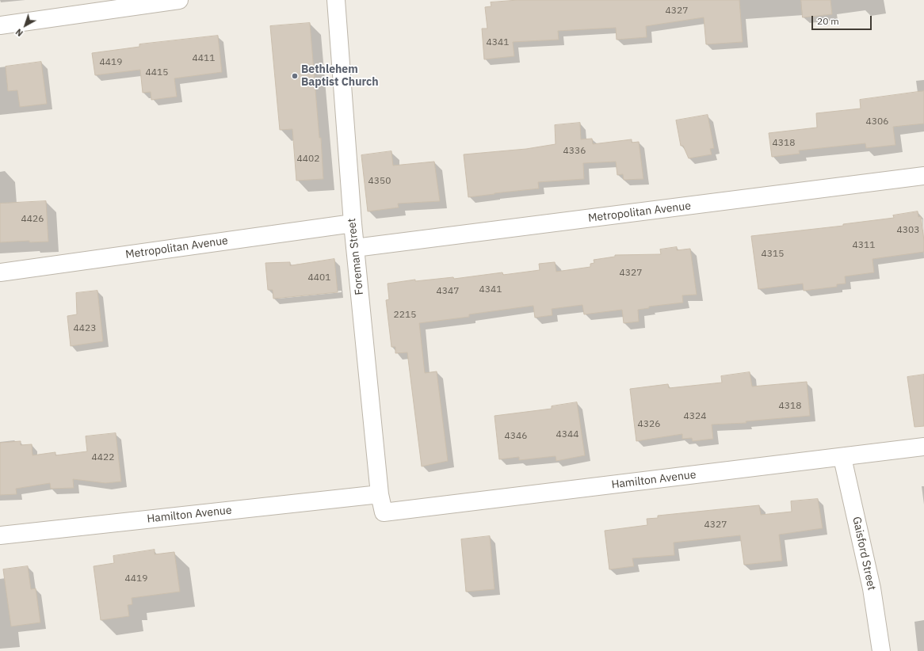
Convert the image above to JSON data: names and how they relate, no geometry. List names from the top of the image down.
{
  "streets": {
    "street": [
      "Metropolitan Avenue",
      "Foreman Street",
      "Hamilton Avenue",
      "Gaisford Street"
    ]
  },
  "crossings": [
    ["Metropolitan Avenue", "Foreman Street"],
    ["Foreman Street", "Hamilton Avenue"],
    ["Hamilton Avenue", "Gaisford Street"]
  ],
  "places": ["Bethlehem Baptist Church"],
  "house_numbers": [
    "4327",
    "4341",
    "4411",
    "4419",
    "4415",
    "4306",
    "4318",
    "4336",
    "4402",
    "4350",
    "4426",
    "4303",
    "4311",
    "4315",
    "4327",
    "4401",
    "4341",
    "4347",
    "2215",
    "4423",
    "4318",
    "4324",
    "4326",
    "4344",
    "4346",
    "4422",
    "4327",
    "4419"
  ],
  "scale_bar": "20 m",
  "north": "bottom left"
}
